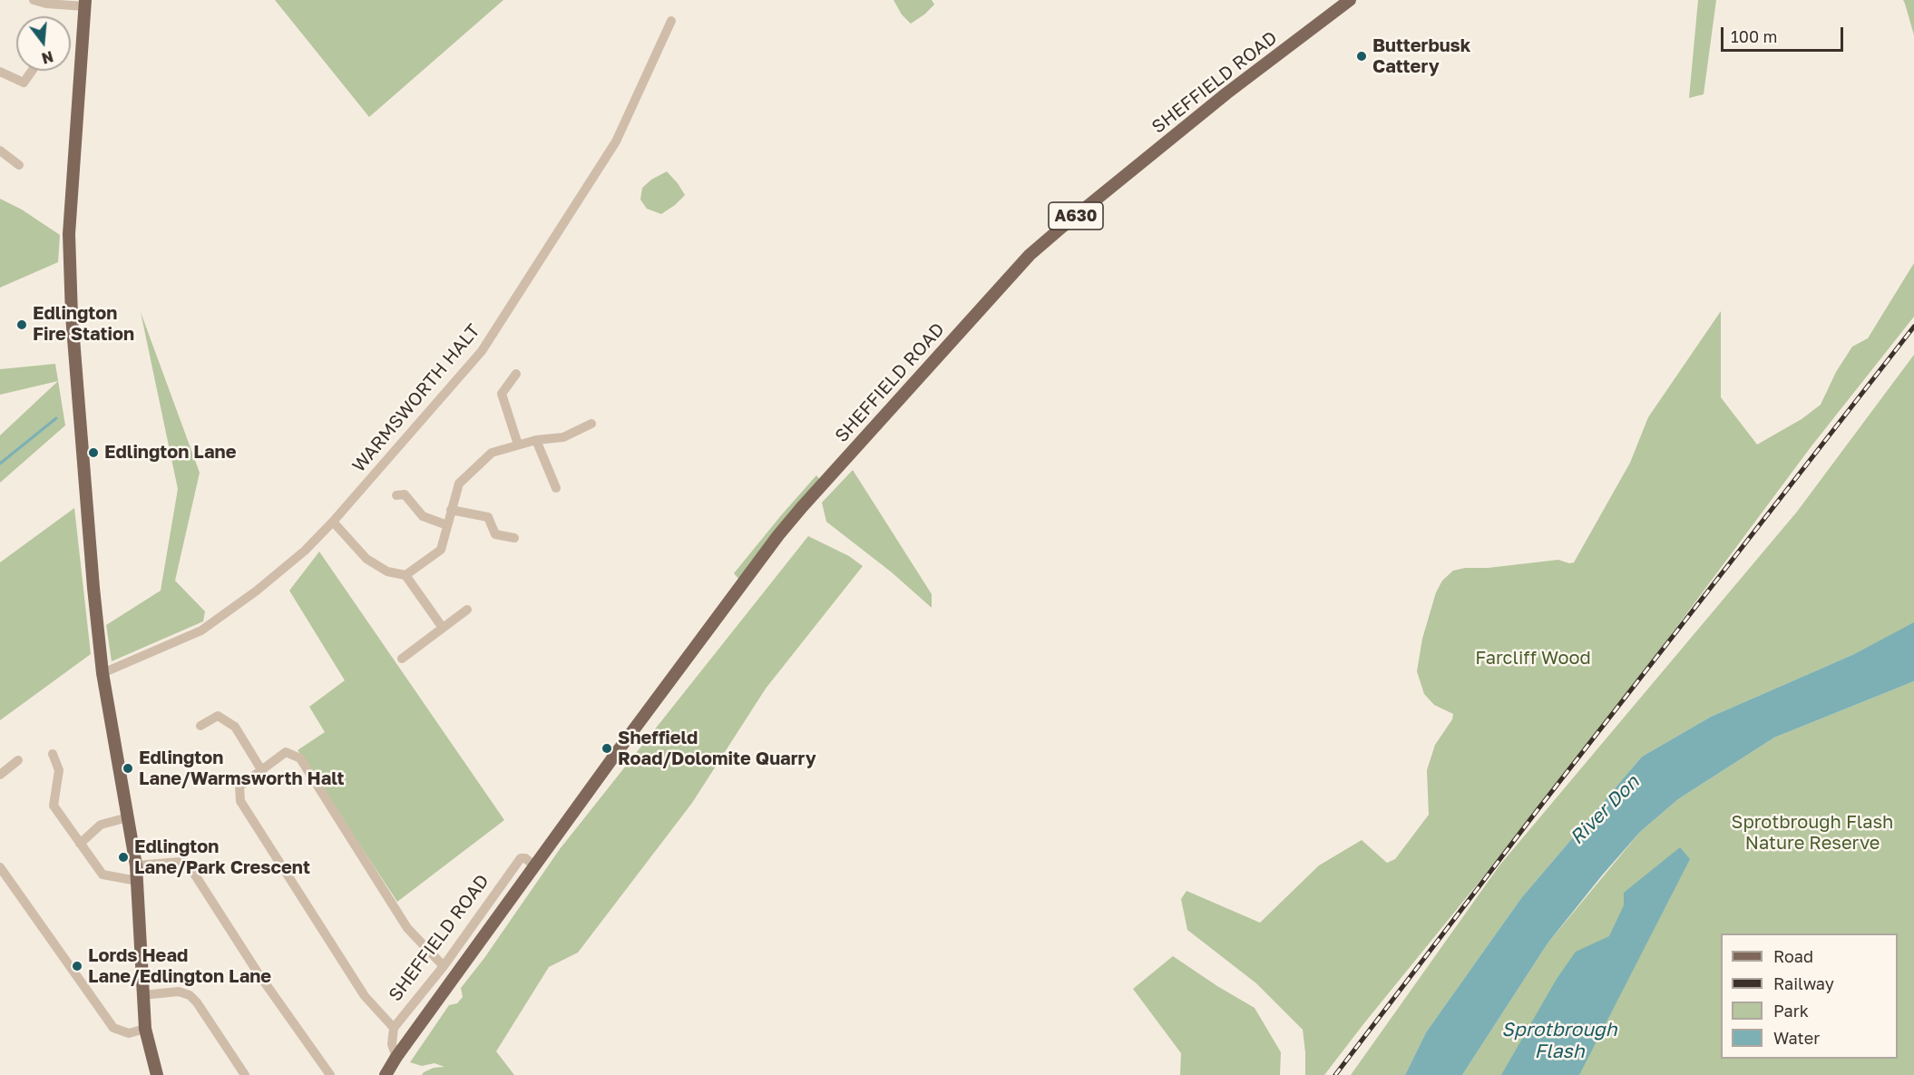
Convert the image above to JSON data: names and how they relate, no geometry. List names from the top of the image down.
{
  "streets": {
    "main road": ["SHEFFIELD ROAD", "A630"],
    "street": ["WARMSWORTH HALT"]
  },
  "water": ["River Don", "Sprotbrough Flash"],
  "parks": ["Farcliff Wood", "Sprotbrough Flash Nature Reserve"],
  "places": [
    "Butterbusk Cattery",
    "Edlington Fire Station",
    "Edlington Lane",
    "Sheffield Road/Dolomite Quarry",
    "Edlington Lane/Warmsworth Halt",
    "Edlington Lane/Park Crescent",
    "Lords Head Lane/Edlington Lane"
  ],
  "legend": [
    "Road",
    "Railway",
    "Park",
    "Water"
  ],
  "scale_bar": "100 m",
  "north": "bottom"
}
